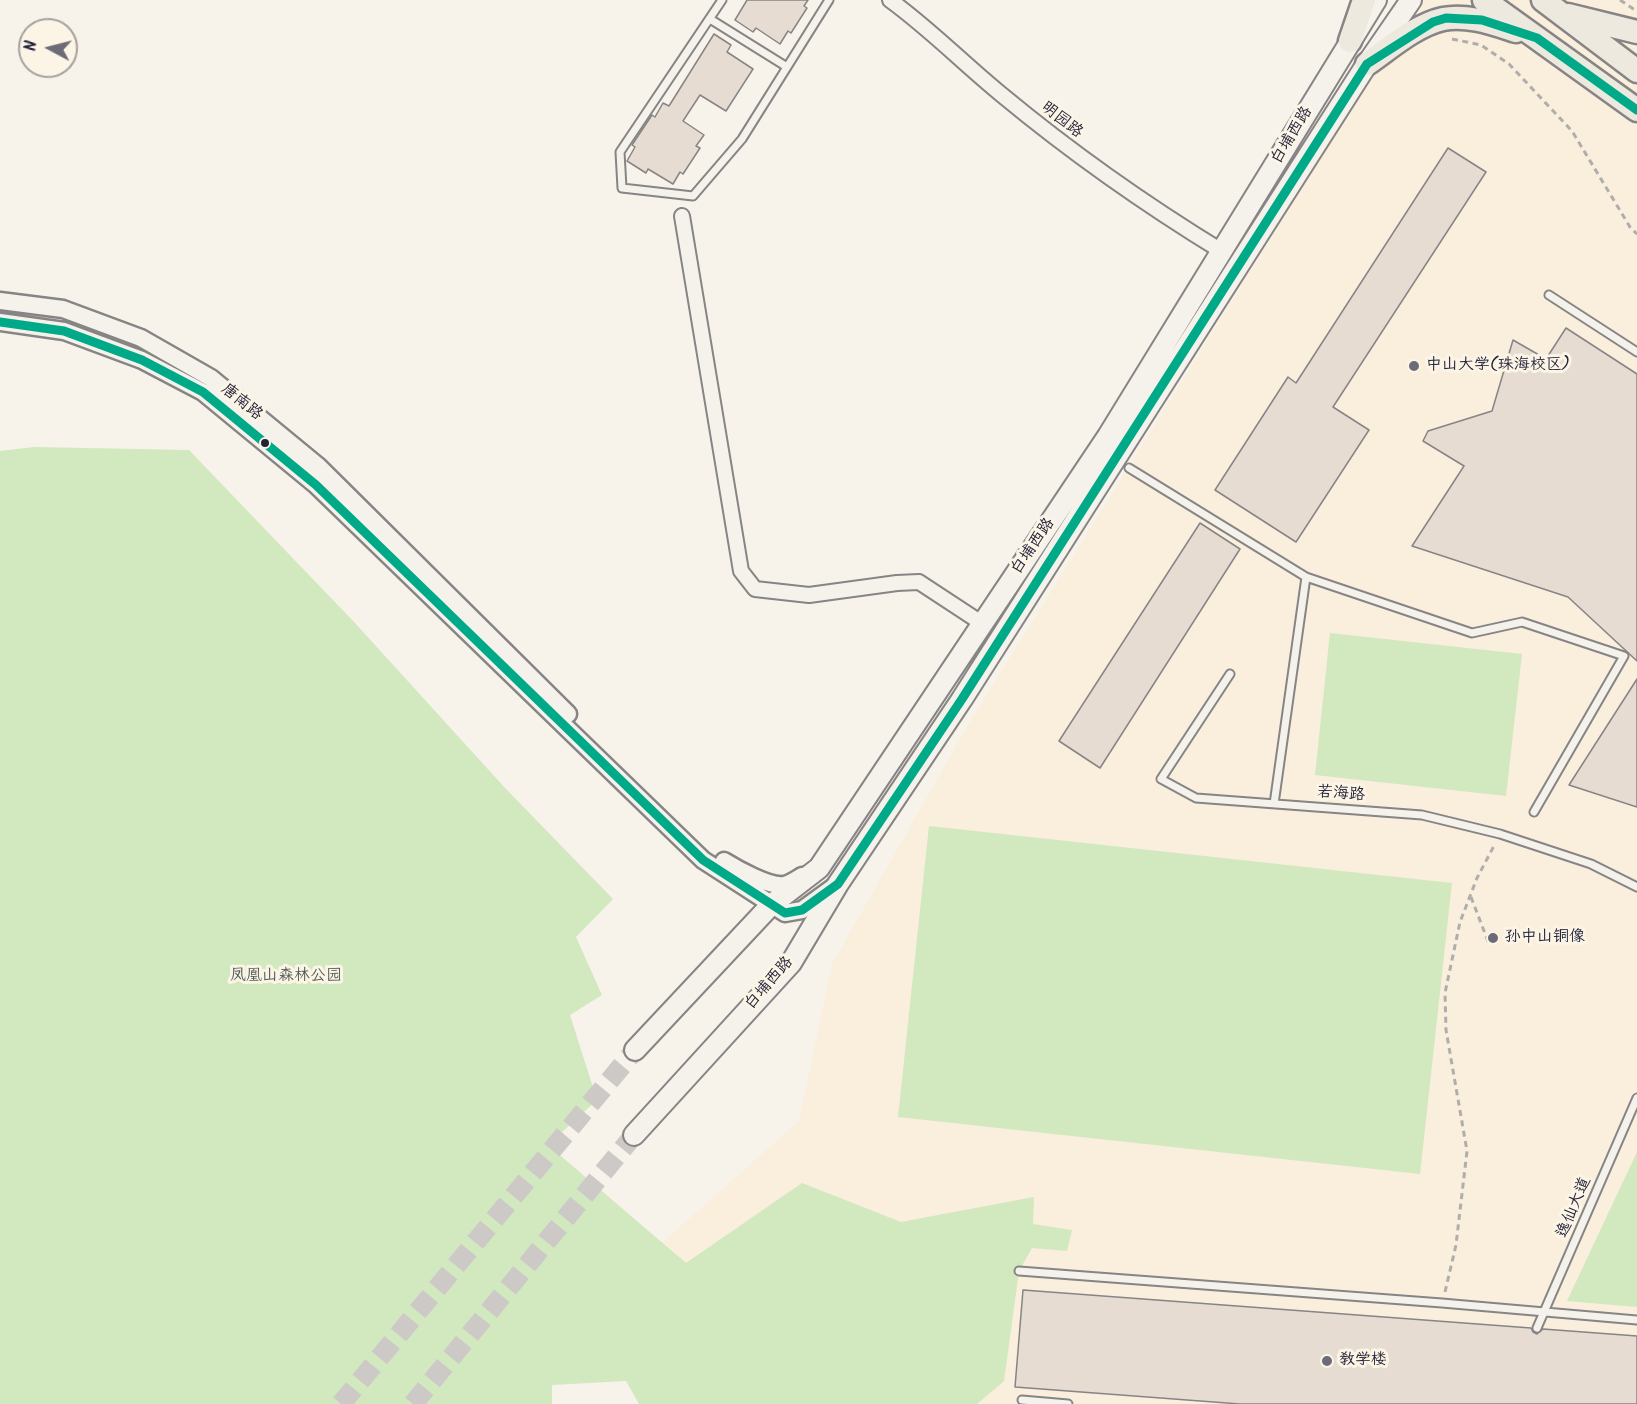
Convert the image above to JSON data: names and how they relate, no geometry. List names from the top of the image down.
{
  "streets": {
    "main road": ["白埔西路"],
    "street": ["明园路", "唐南路"],
    "lane": ["若海路", "逸仙大道"]
  },
  "crossings": [
    ["明园路", "白埔西路"],
    ["白埔西路", "唐南路"]
  ],
  "parks": ["凤凰山森林公园"],
  "places": ["中山大学(珠海校区)", "孙中山铜像", "教学楼"],
  "north": "left"
}
